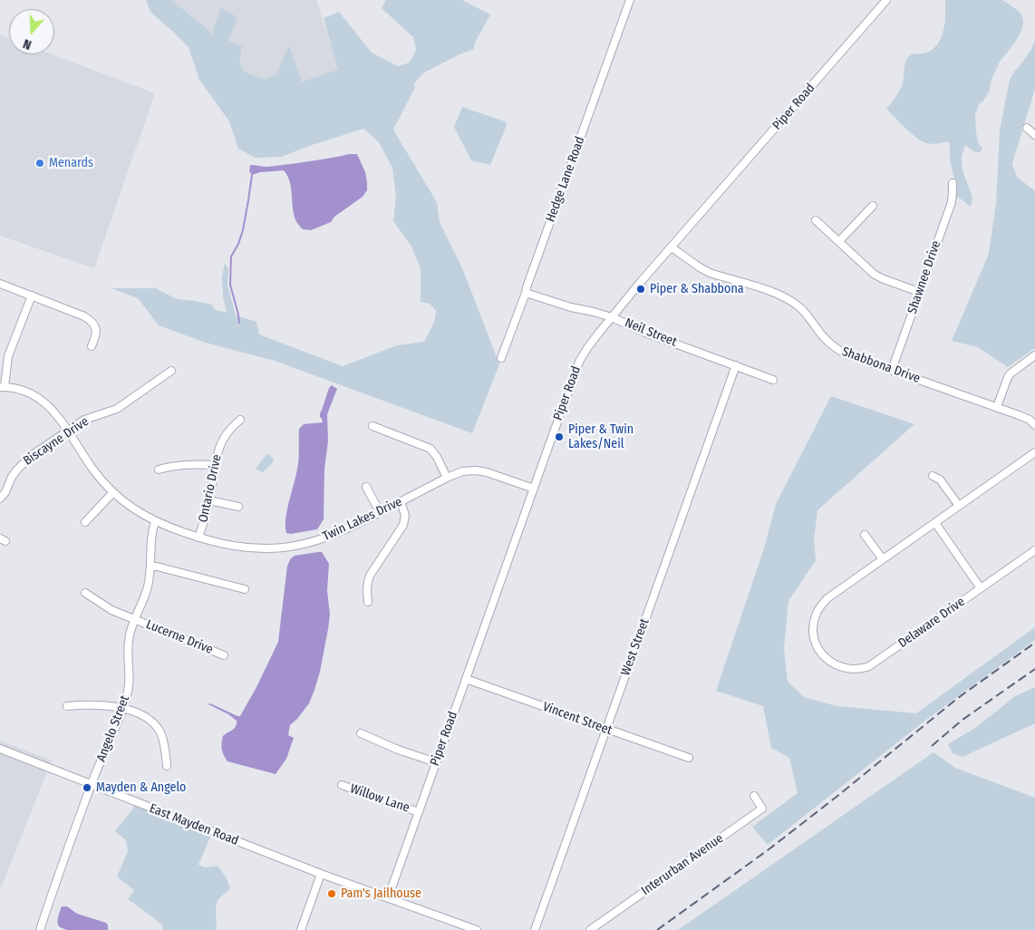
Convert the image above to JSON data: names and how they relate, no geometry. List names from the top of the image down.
{
  "streets": {
    "street": [
      "Piper Road",
      "Hedge Lane Road",
      "Shawnee Drive",
      "Neil Street",
      "Shabbona Drive",
      "Biscayne Drive",
      "Ontario Drive",
      "Twin Lakes Drive",
      "Delaware Drive",
      "Lucerne Drive",
      "West Street",
      "Vincent Street",
      "Angelo Street",
      "Willow Lane",
      "East Mayden Road",
      "Interurban Avenue"
    ]
  },
  "crossings": [
    ["Piper Road", "Neil Street"],
    ["Piper Road", "Shabbona Drive"],
    ["Piper Road", "Twin Lakes Drive"],
    ["Piper Road", "Vincent Street"],
    ["Piper Road", "Willow Lane"],
    ["Piper Road", "East Mayden Road"],
    ["Hedge Lane Road", "Neil Street"],
    ["Shawnee Drive", "Shabbona Drive"],
    ["Neil Street", "West Street"],
    ["Biscayne Drive", "Twin Lakes Drive"],
    ["Ontario Drive", "Twin Lakes Drive"],
    ["Twin Lakes Drive", "Angelo Street"],
    ["Lucerne Drive", "Angelo Street"],
    ["West Street", "Vincent Street"],
    ["Angelo Street", "East Mayden Road"]
  ],
  "places": [
    "Menards",
    "Piper & Shabbona",
    "Piper & Twin Lakes/Neil",
    "Mayden & Angelo",
    "Pam's Jailhouse"
  ],
  "north": "bottom"
}
